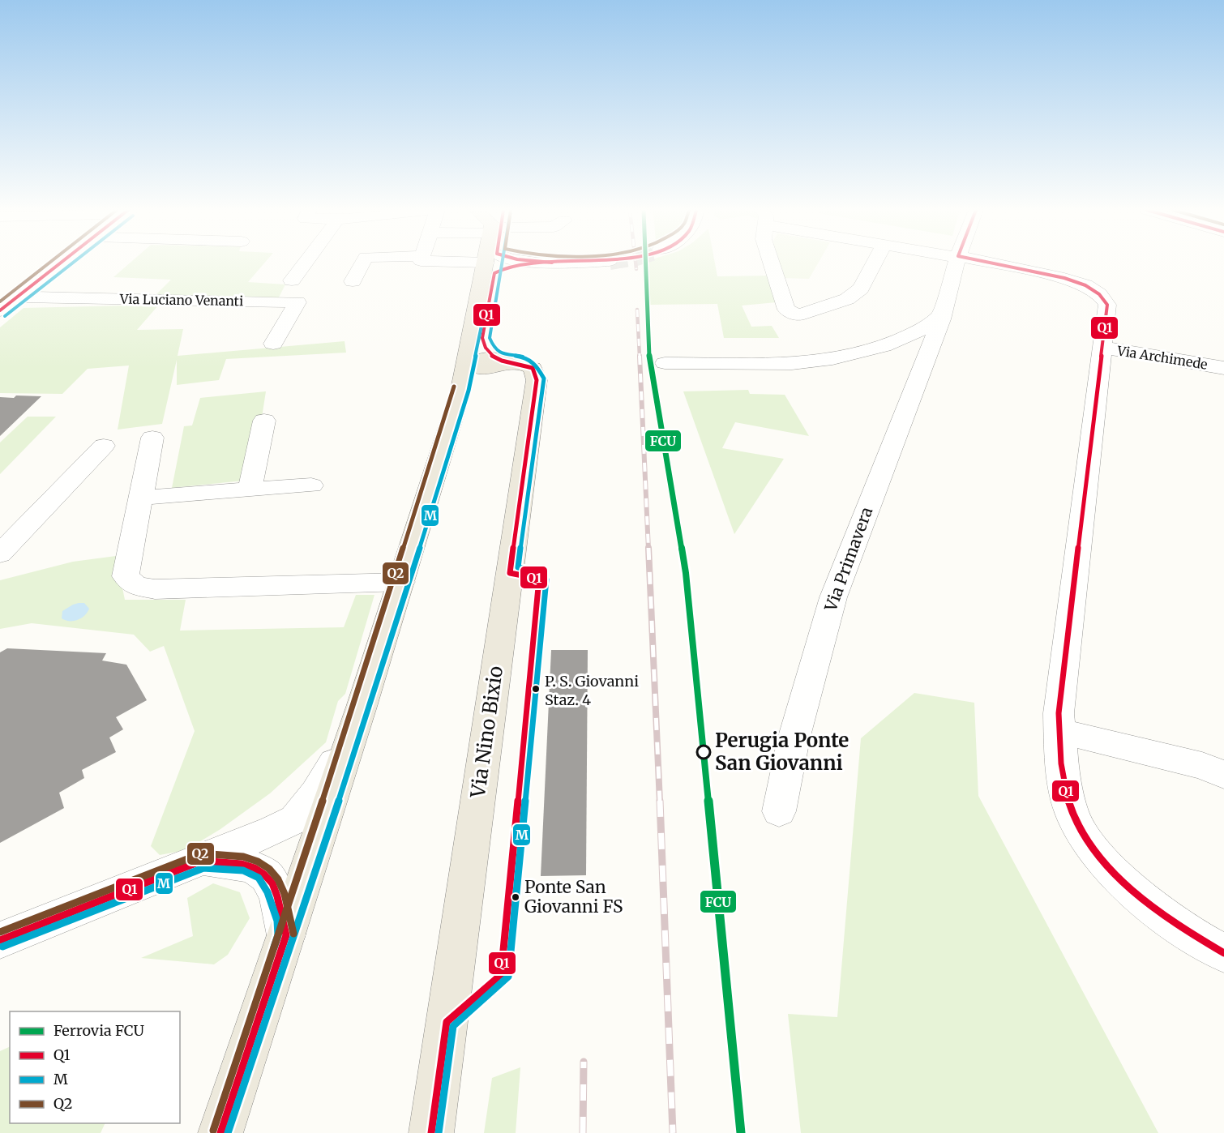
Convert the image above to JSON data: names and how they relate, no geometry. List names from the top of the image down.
{
  "streets": {
    "main road": ["Via Nino Bixio"],
    "street": ["Via Luciano Venanti", "Via Archimede", "Via Primavera"]
  },
  "places": ["P. S. Giovanni Staz. 4", "Perugia Ponte San Giovanni", "Ponte San Giovanni FS"],
  "lines": [
    "rail line FCU",
    "transit line Q1",
    "transit line M",
    "transit line Q2"
  ],
  "legend": [
    "Ferrovia FCU",
    "Q1",
    "M",
    "Q2"
  ]
}
